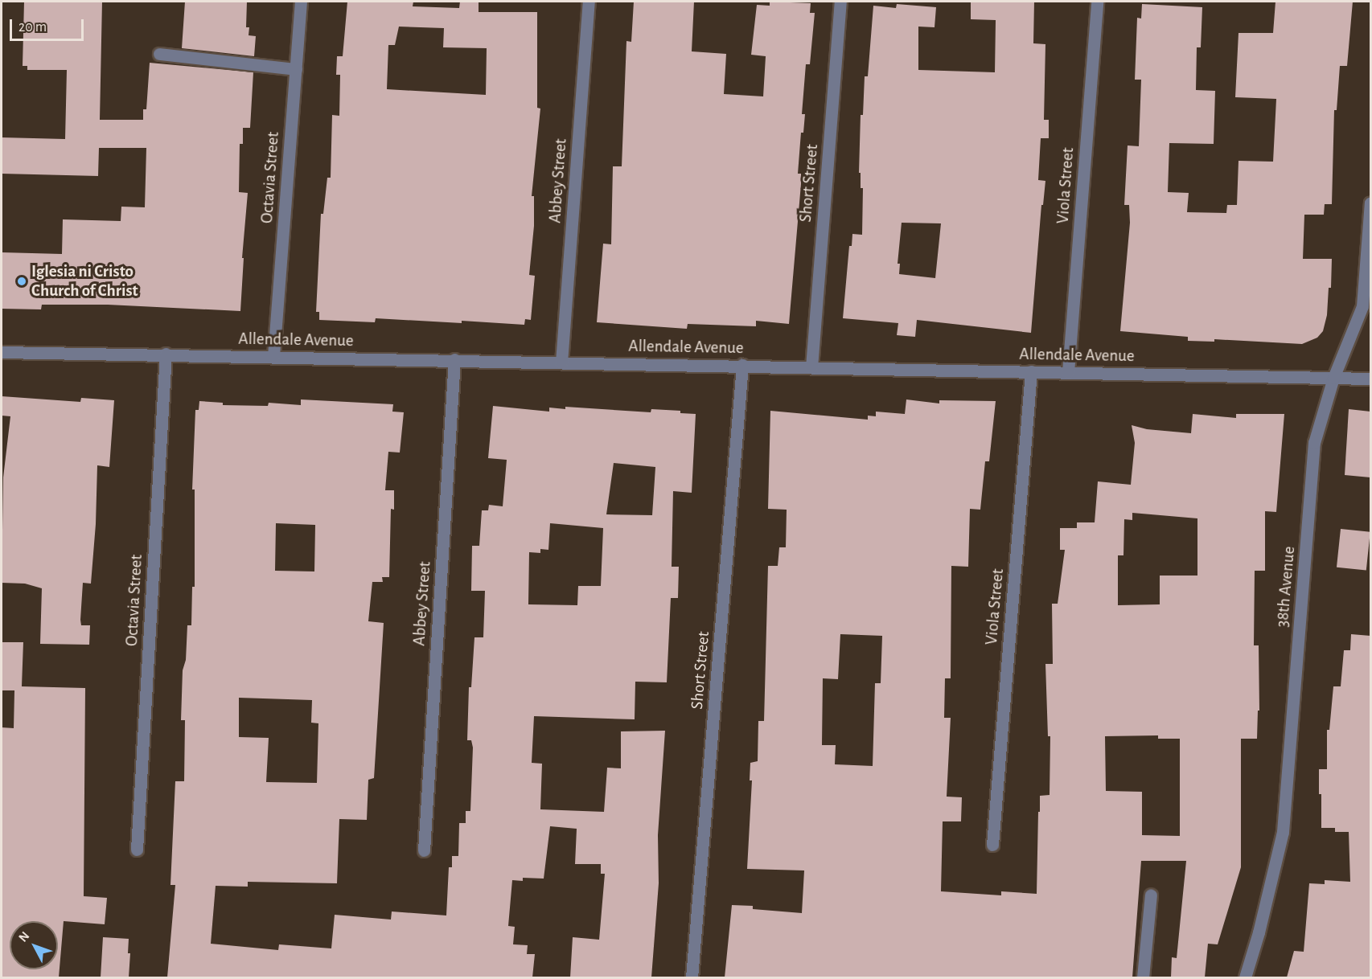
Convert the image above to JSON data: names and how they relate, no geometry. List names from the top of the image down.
{
  "streets": {
    "street": [
      "Octavia Street",
      "Abbey Street",
      "Short Street",
      "Viola Street",
      "Allendale Avenue",
      "38th Avenue"
    ]
  },
  "crossings": [
    ["Octavia Street", "Allendale Avenue"],
    ["Abbey Street", "Allendale Avenue"],
    ["Short Street", "Allendale Avenue"],
    ["Viola Street", "Allendale Avenue"],
    ["Allendale Avenue", "38th Avenue"]
  ],
  "places": ["Iglesia ni Cristo Church of Christ"],
  "scale_bar": "20 m",
  "north": "top left"
}
